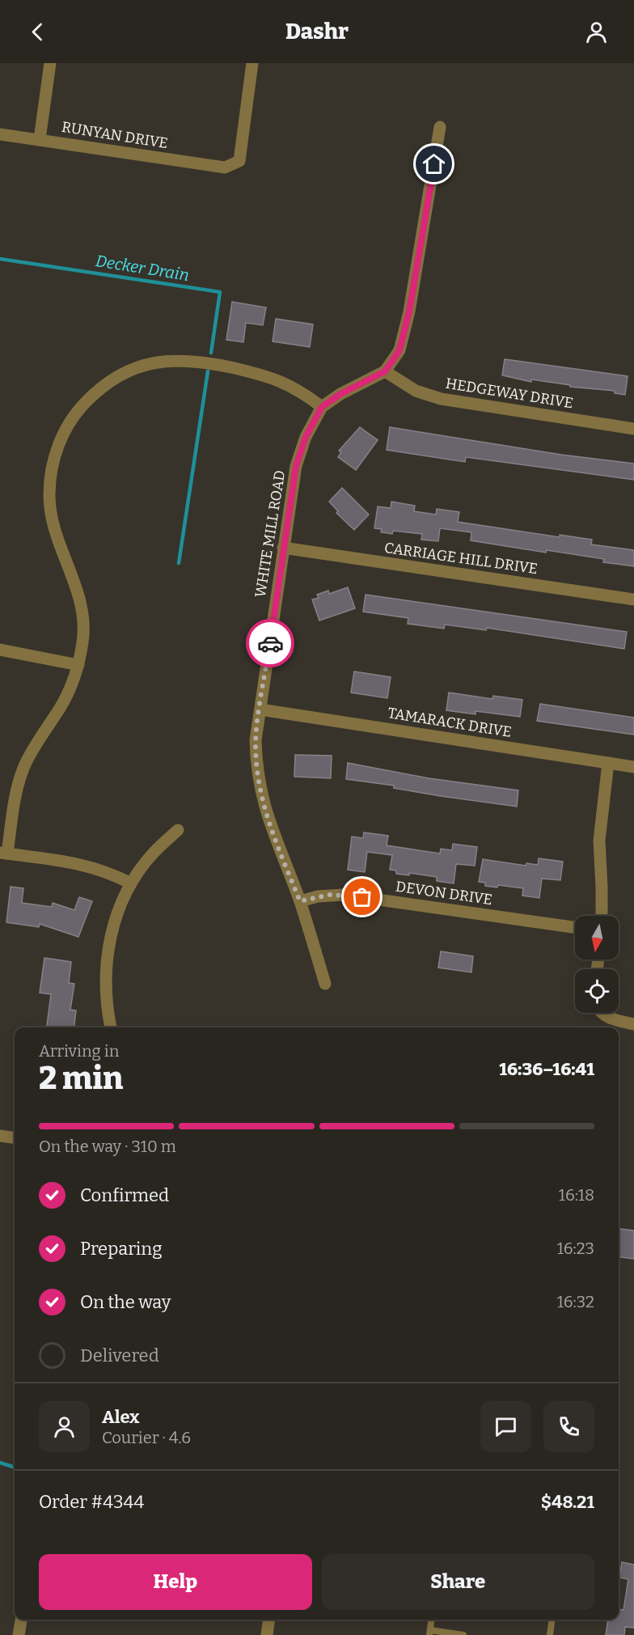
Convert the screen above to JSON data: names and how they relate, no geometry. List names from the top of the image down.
{
  "streets": {
    "street": [
      "RUNYAN DRIVE",
      "HEDGEWAY DRIVE",
      "WHITE MILL ROAD",
      "CARRIAGE HILL DRIVE",
      "TAMARACK DRIVE",
      "DEVON DRIVE"
    ]
  },
  "crossings": [
    ["HEDGEWAY DRIVE", "WHITE MILL ROAD"],
    ["WHITE MILL ROAD", "CARRIAGE HILL DRIVE"],
    ["WHITE MILL ROAD", "TAMARACK DRIVE"],
    ["WHITE MILL ROAD", "DEVON DRIVE"]
  ],
  "water": ["Decker Drain"],
  "north": "bottom",
  "page": {
    "header": "Dashr",
    "heading": ["2 min", "Arriving in", "16:36–16:41"],
    "panel": [
      "Alex",
      "Courier · 4.6",
      "Order #4344",
      "$48.21"
    ],
    "bar": "On the way · 310 m",
    "list": [
      ["Confirmed", "16:18"],
      ["Preparing", "16:23"],
      ["On the way", "16:32"],
      "Delivered"
    ],
    "buttons": ["Help", "Share"]
  }
}
